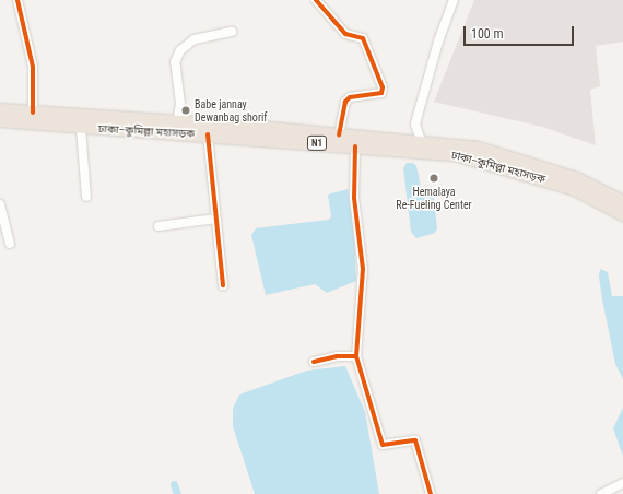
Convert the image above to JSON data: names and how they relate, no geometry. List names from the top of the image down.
{
  "streets": {
    "highway": ["ঢাকা–কুমিল্লা মহাসড়ক", "N1"]
  },
  "places": ["Babe jannay Dewanbag shorif", "Hemalaya Re-Fueling Center"],
  "scale_bar": "100 m"
}
